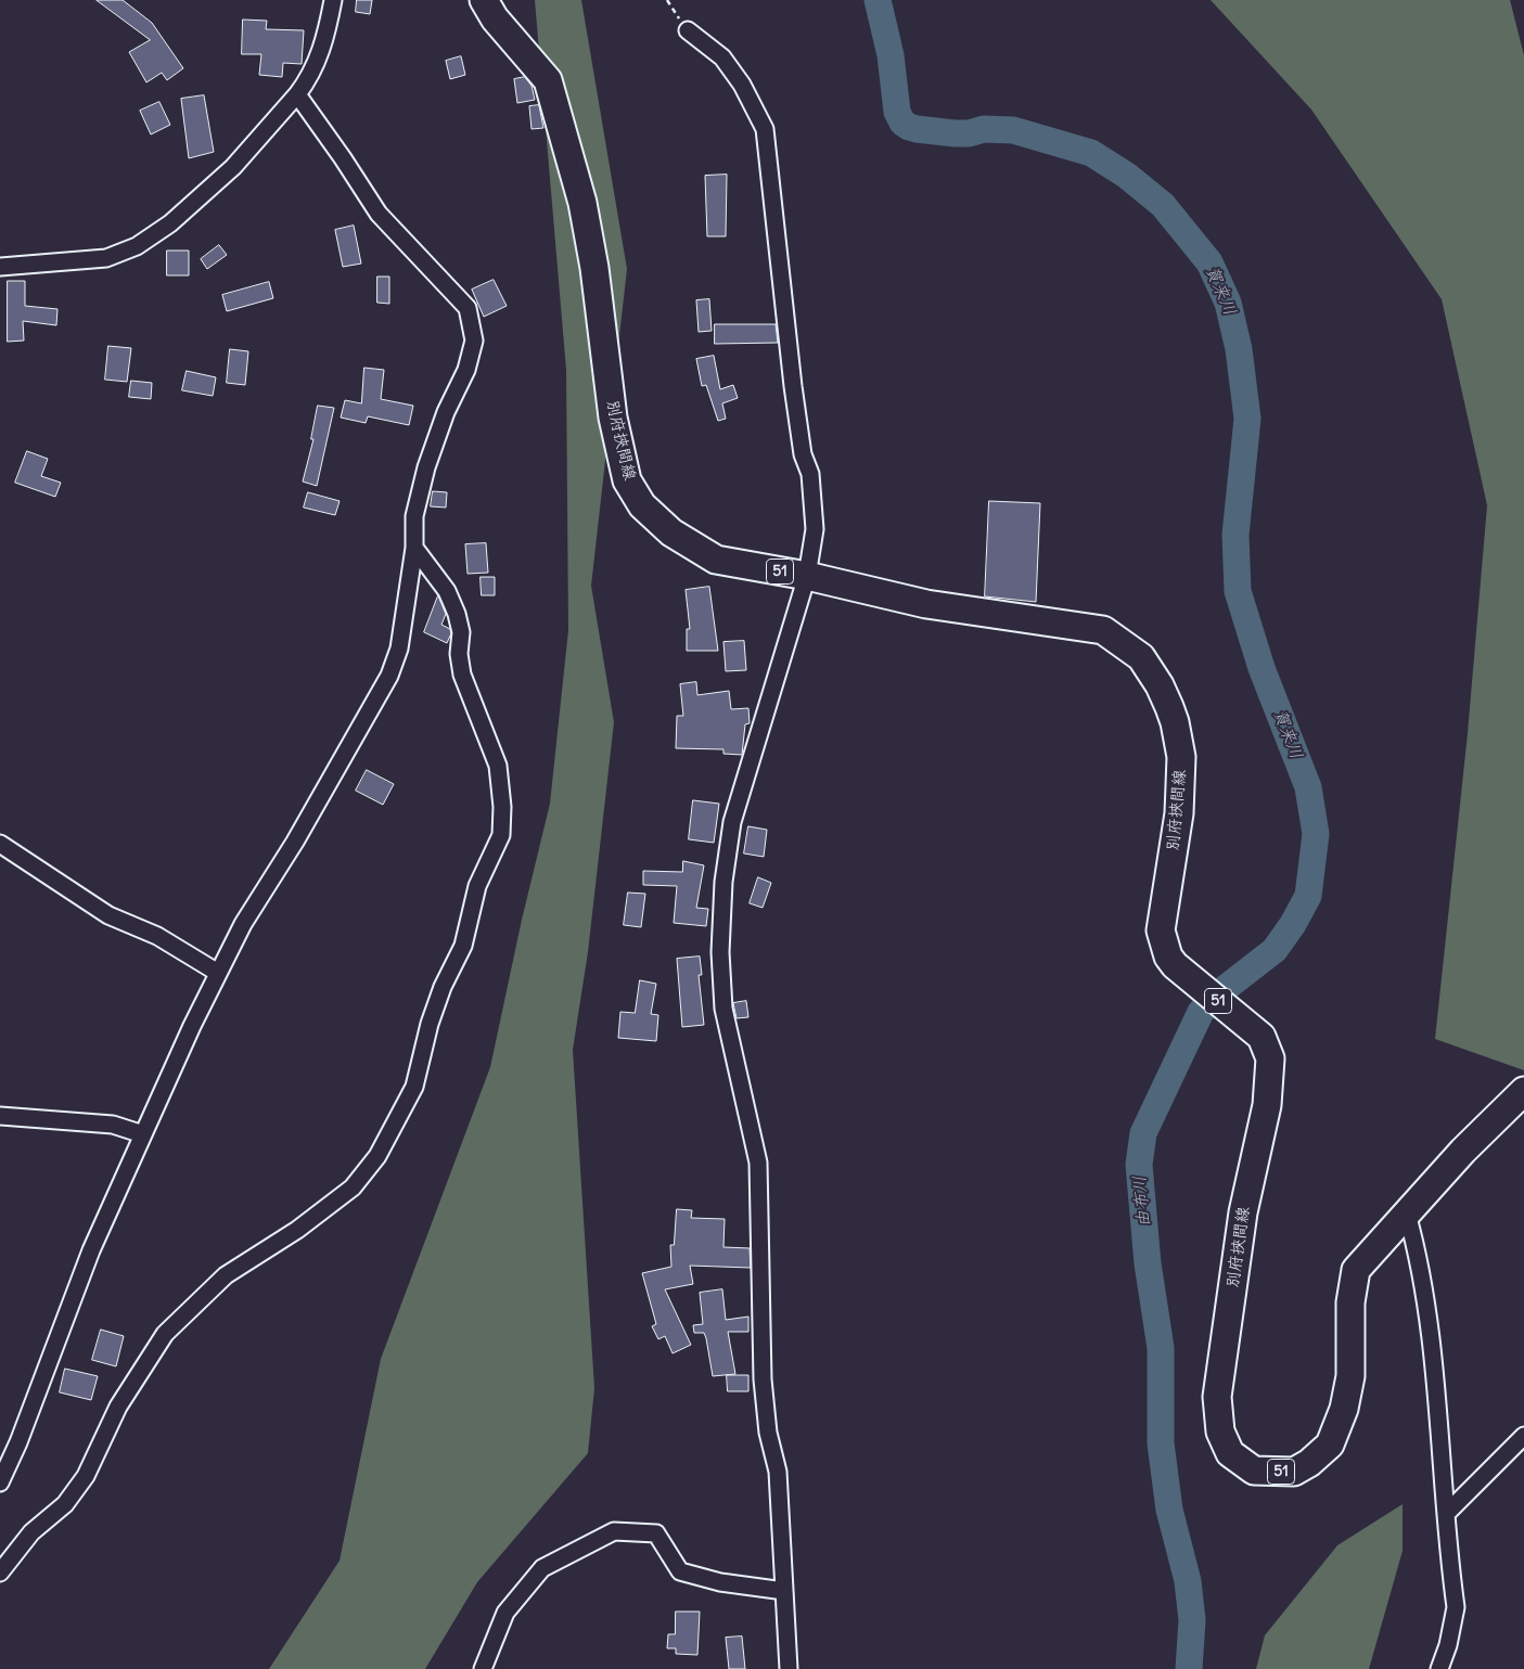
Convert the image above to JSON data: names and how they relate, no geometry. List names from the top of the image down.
{
  "streets": {
    "main road": ["別府挾間線", "51"]
  },
  "water": ["賀来川", "由布川"]
}
